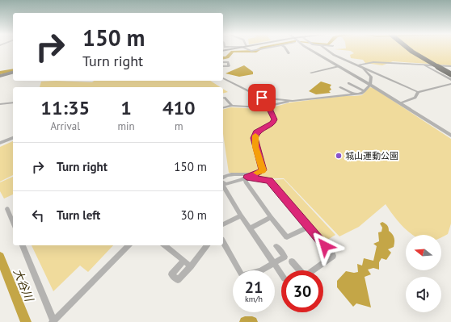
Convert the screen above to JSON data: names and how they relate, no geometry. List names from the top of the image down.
{
  "water": ["大谷川"],
  "places": ["城山運動公園"],
  "north": "left",
  "page": {
    "turn": ["150 m", "Turn right"],
    "eta": [
      "11:35",
      "Arrival",
      "1",
      "min",
      "410",
      "m"
    ],
    "list": [
      {
        "name": "Turn right",
        "value": "150 m"
      },
      {
        "name": "Turn left",
        "value": "30 m"
      }
    ],
    "speed": "21 km/h",
    "limit": "30"
  }
}
